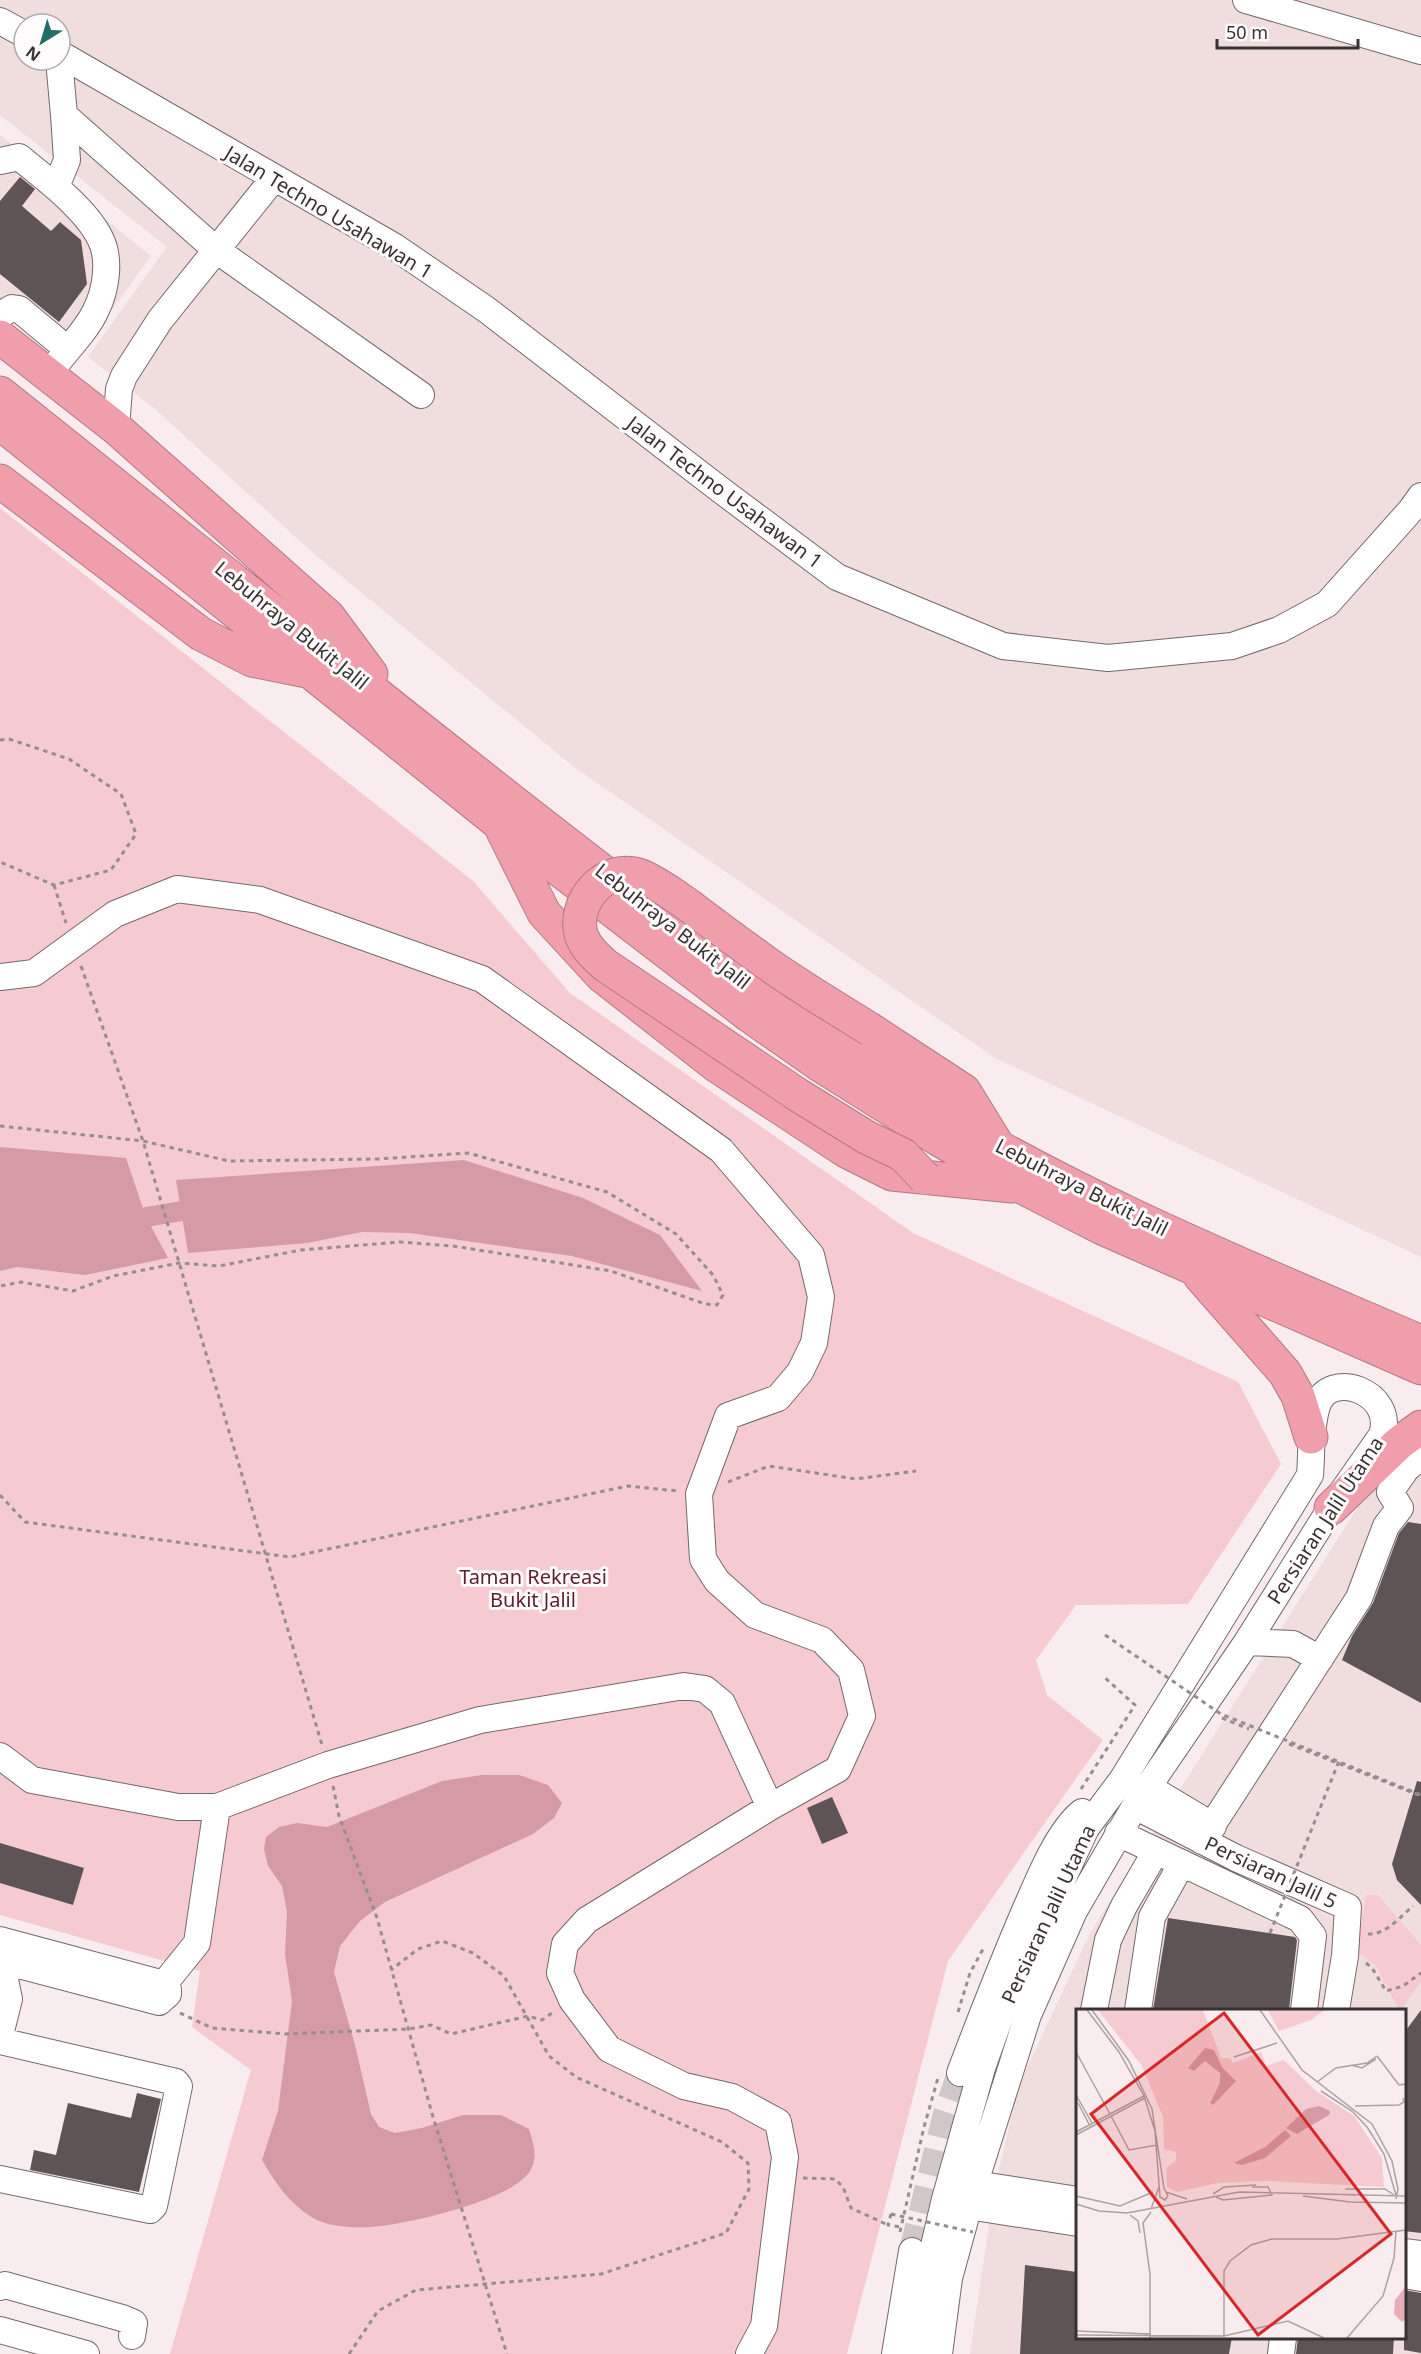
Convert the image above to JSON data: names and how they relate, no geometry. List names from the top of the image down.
{
  "streets": {
    "highway": ["Lebuhraya Bukit Jalil"],
    "street": ["Jalan Techno Usahawan 1", "Persiaran Jalil Utama", "Persiaran Jalil 5"]
  },
  "crossings": [
    ["Persiaran Jalil Utama", "Persiaran Jalil 5"]
  ],
  "parks": ["Taman Rekreasi Bukit Jalil"],
  "scale_bar": "50 m",
  "north": "bottom left"
}
